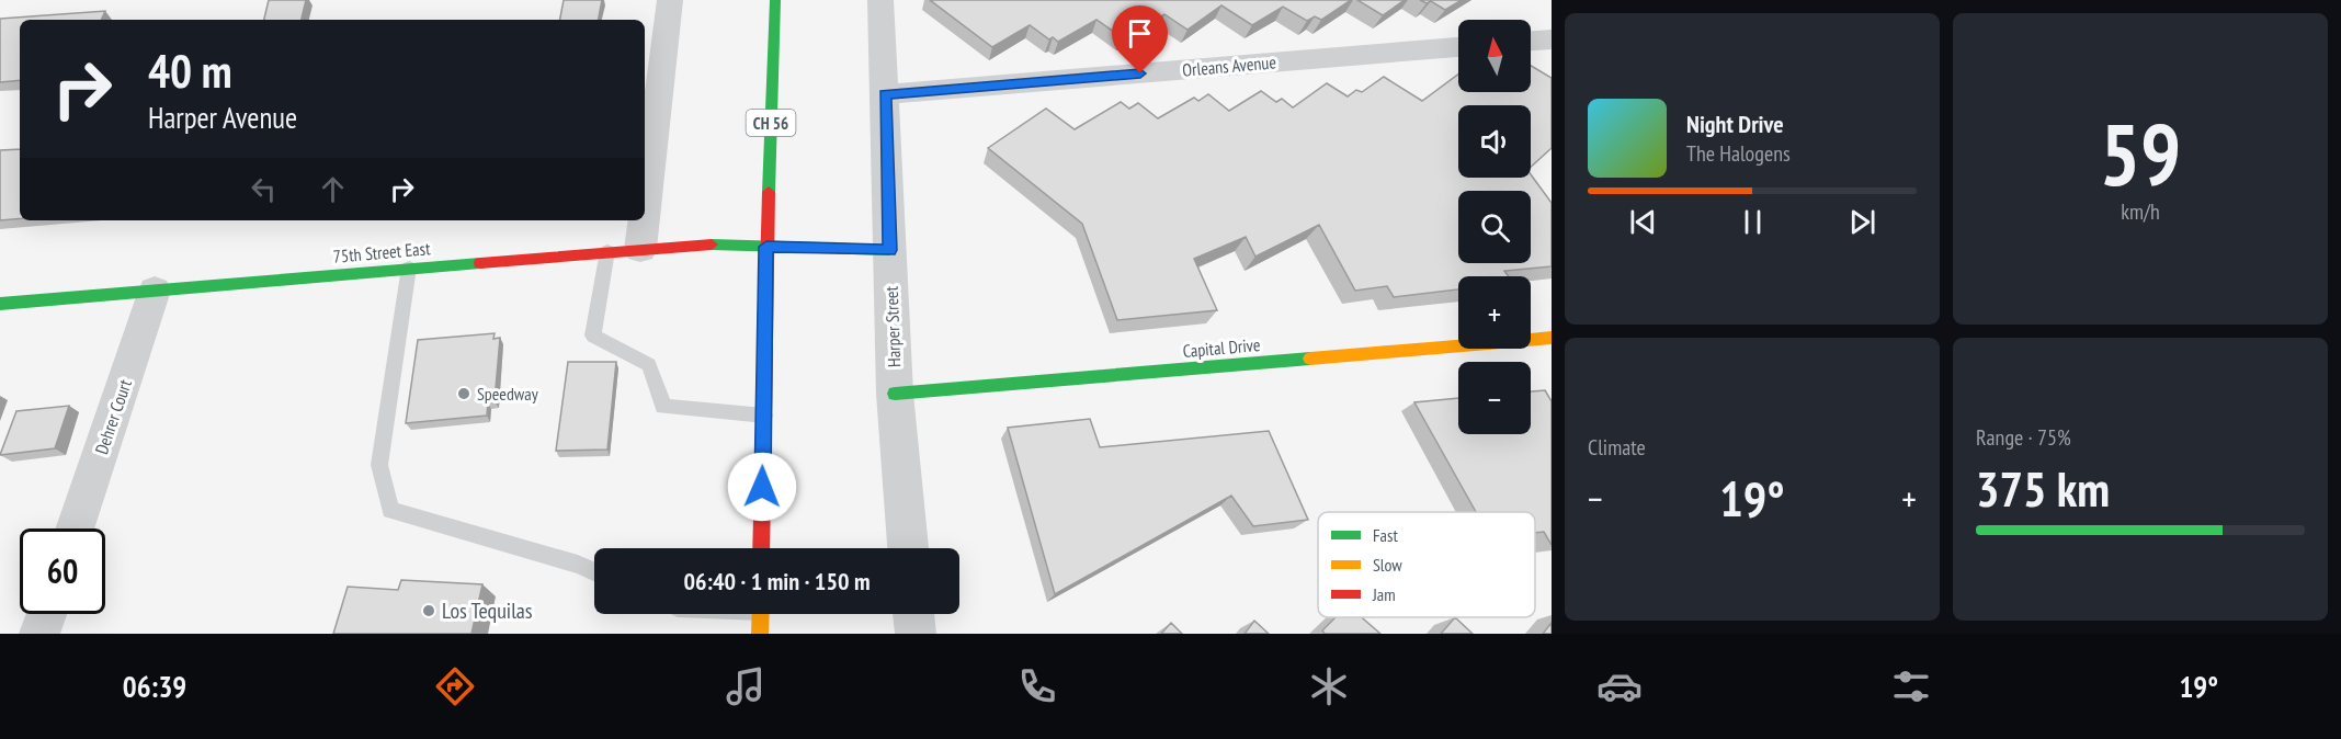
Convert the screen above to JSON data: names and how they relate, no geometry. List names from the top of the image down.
{
  "streets": {
    "street": [
      "Orleans Avenue",
      "CH 56",
      "75th Street East",
      "Harper Street",
      "Capital Drive",
      "Dehrer Court"
    ]
  },
  "crossings": [
    ["Orleans Avenue", "Harper Street"],
    ["CH 56", "75th Street East"],
    ["75th Street East", "Harper Street"],
    ["75th Street East", "Dehrer Court"],
    ["Harper Street", "Capital Drive"]
  ],
  "places": ["Speedway", "Los Tequilas"],
  "legend": ["Fast", "Slow", "Jam"],
  "north": "top",
  "page": {
    "tile": [
      ["59", "km/h"],
      "Climate",
      ["Range · 75%", "375 km"]
    ],
    "map_buttons": ["+", "−"],
    "turn": ["40 m", "Harper Avenue"],
    "song": ["Night Drive", "The Halogens"],
    "heat": ["−", "19°", "+"],
    "limit": "60",
    "trip": "06:40 · 1 min · 150 m",
    "tabs": ["06:39", "19°"]
  }
}
